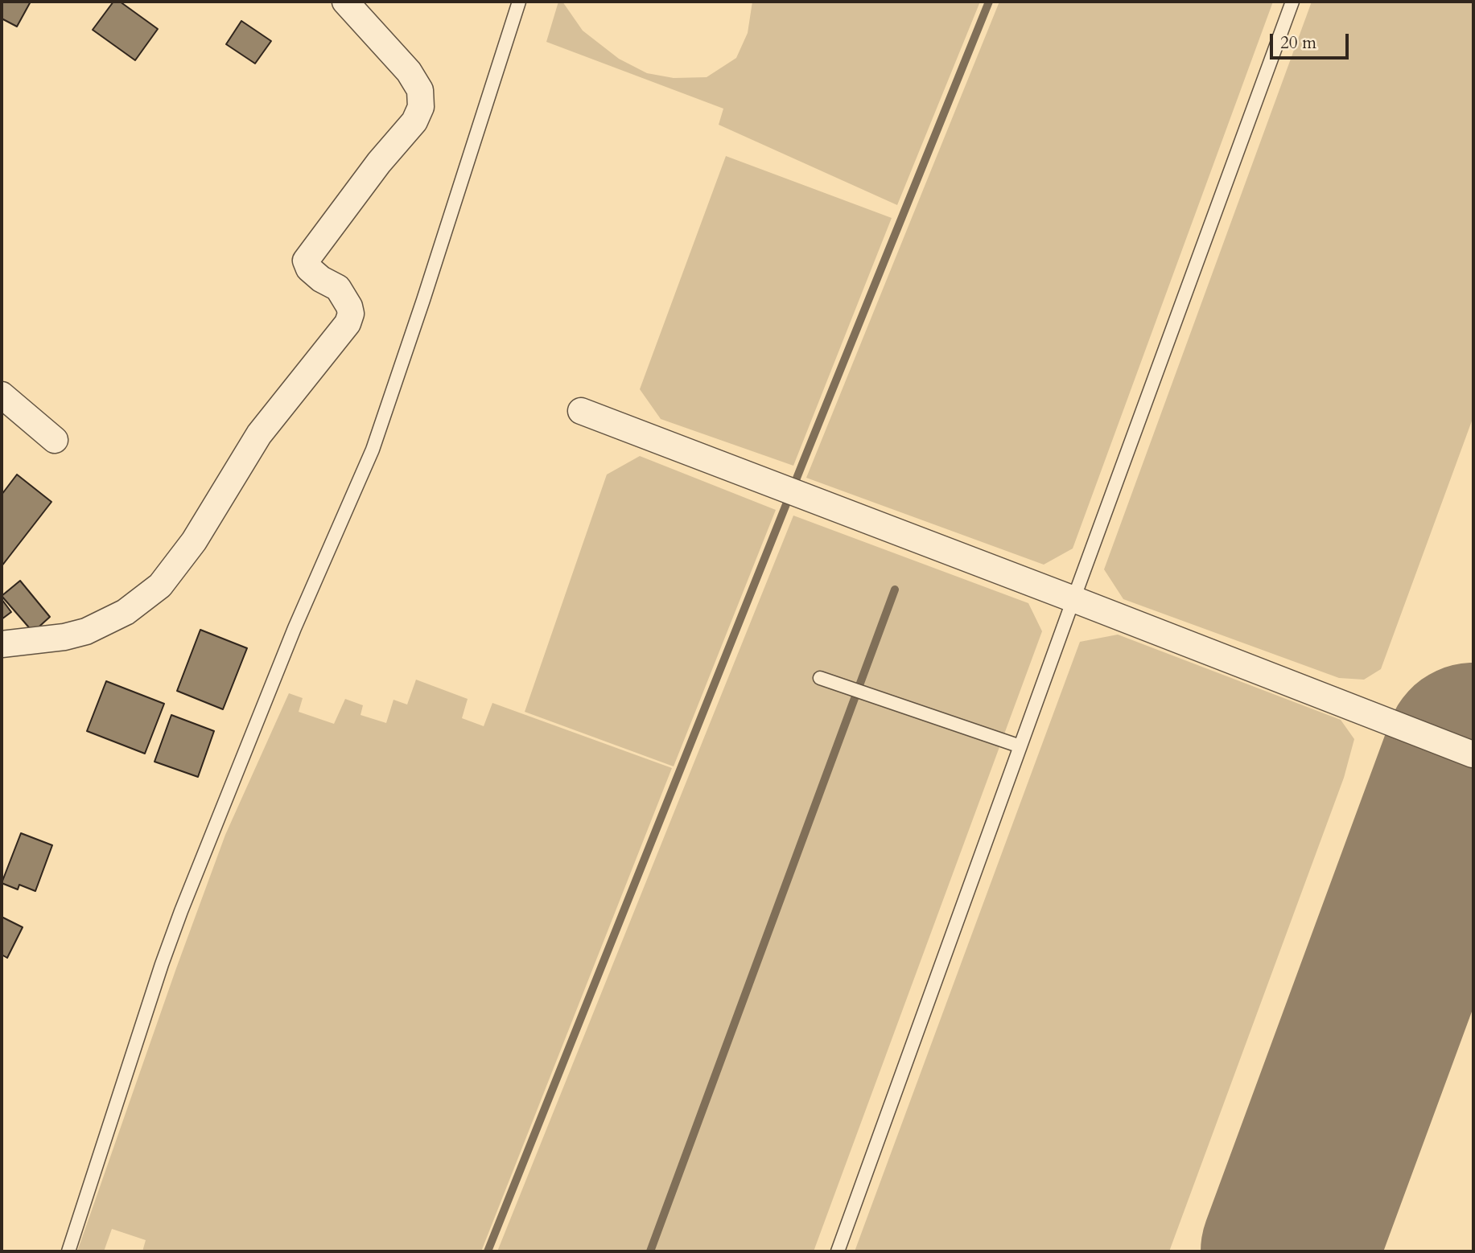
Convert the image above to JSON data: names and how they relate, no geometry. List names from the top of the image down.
{
  "scale_bar": "20 m"
}
